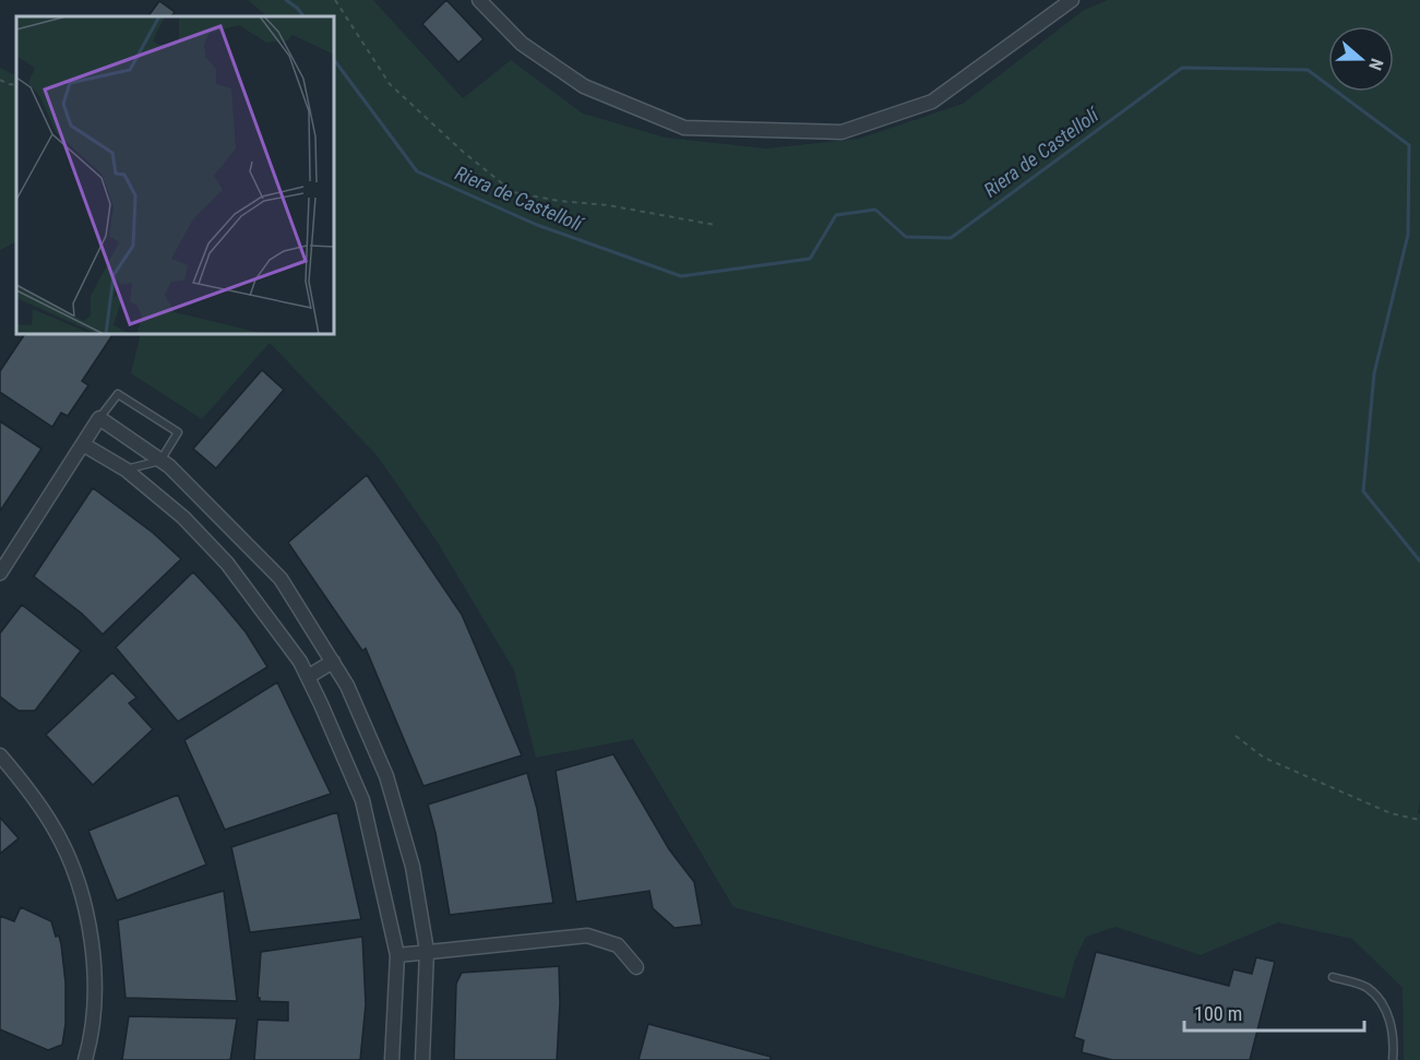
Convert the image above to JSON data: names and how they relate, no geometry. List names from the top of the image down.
{
  "water": ["Riera de Castellolí"],
  "scale_bar": "100 m",
  "north": "right"
}
